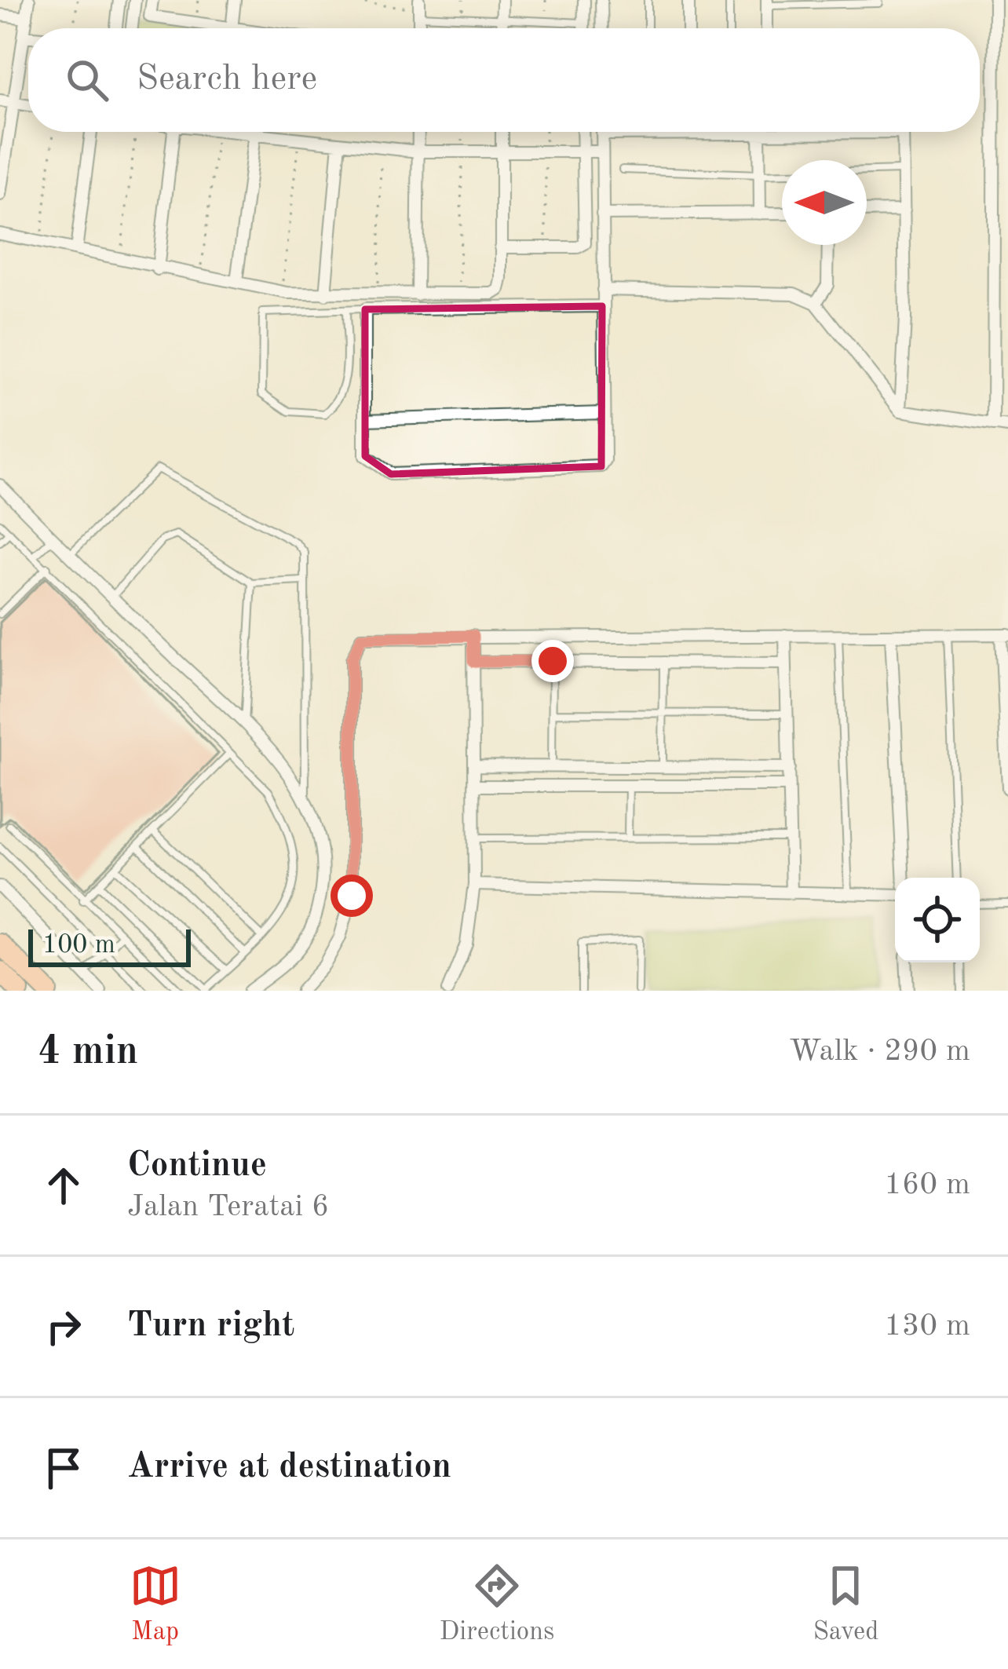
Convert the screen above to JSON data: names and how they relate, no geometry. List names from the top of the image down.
{
  "scale_bar": "100 m",
  "north": "left",
  "page": {
    "search": "Search here",
    "scale": "100 m",
    "heading": ["4 min", "Walk · 290 m"],
    "list": [
      ["Continue", "Jalan Teratai 6", "160 m"],
      ["Turn right", "130 m"],
      "Arrive at destination"
    ],
    "nav": ["Map", "Directions", "Saved"]
  }
}
